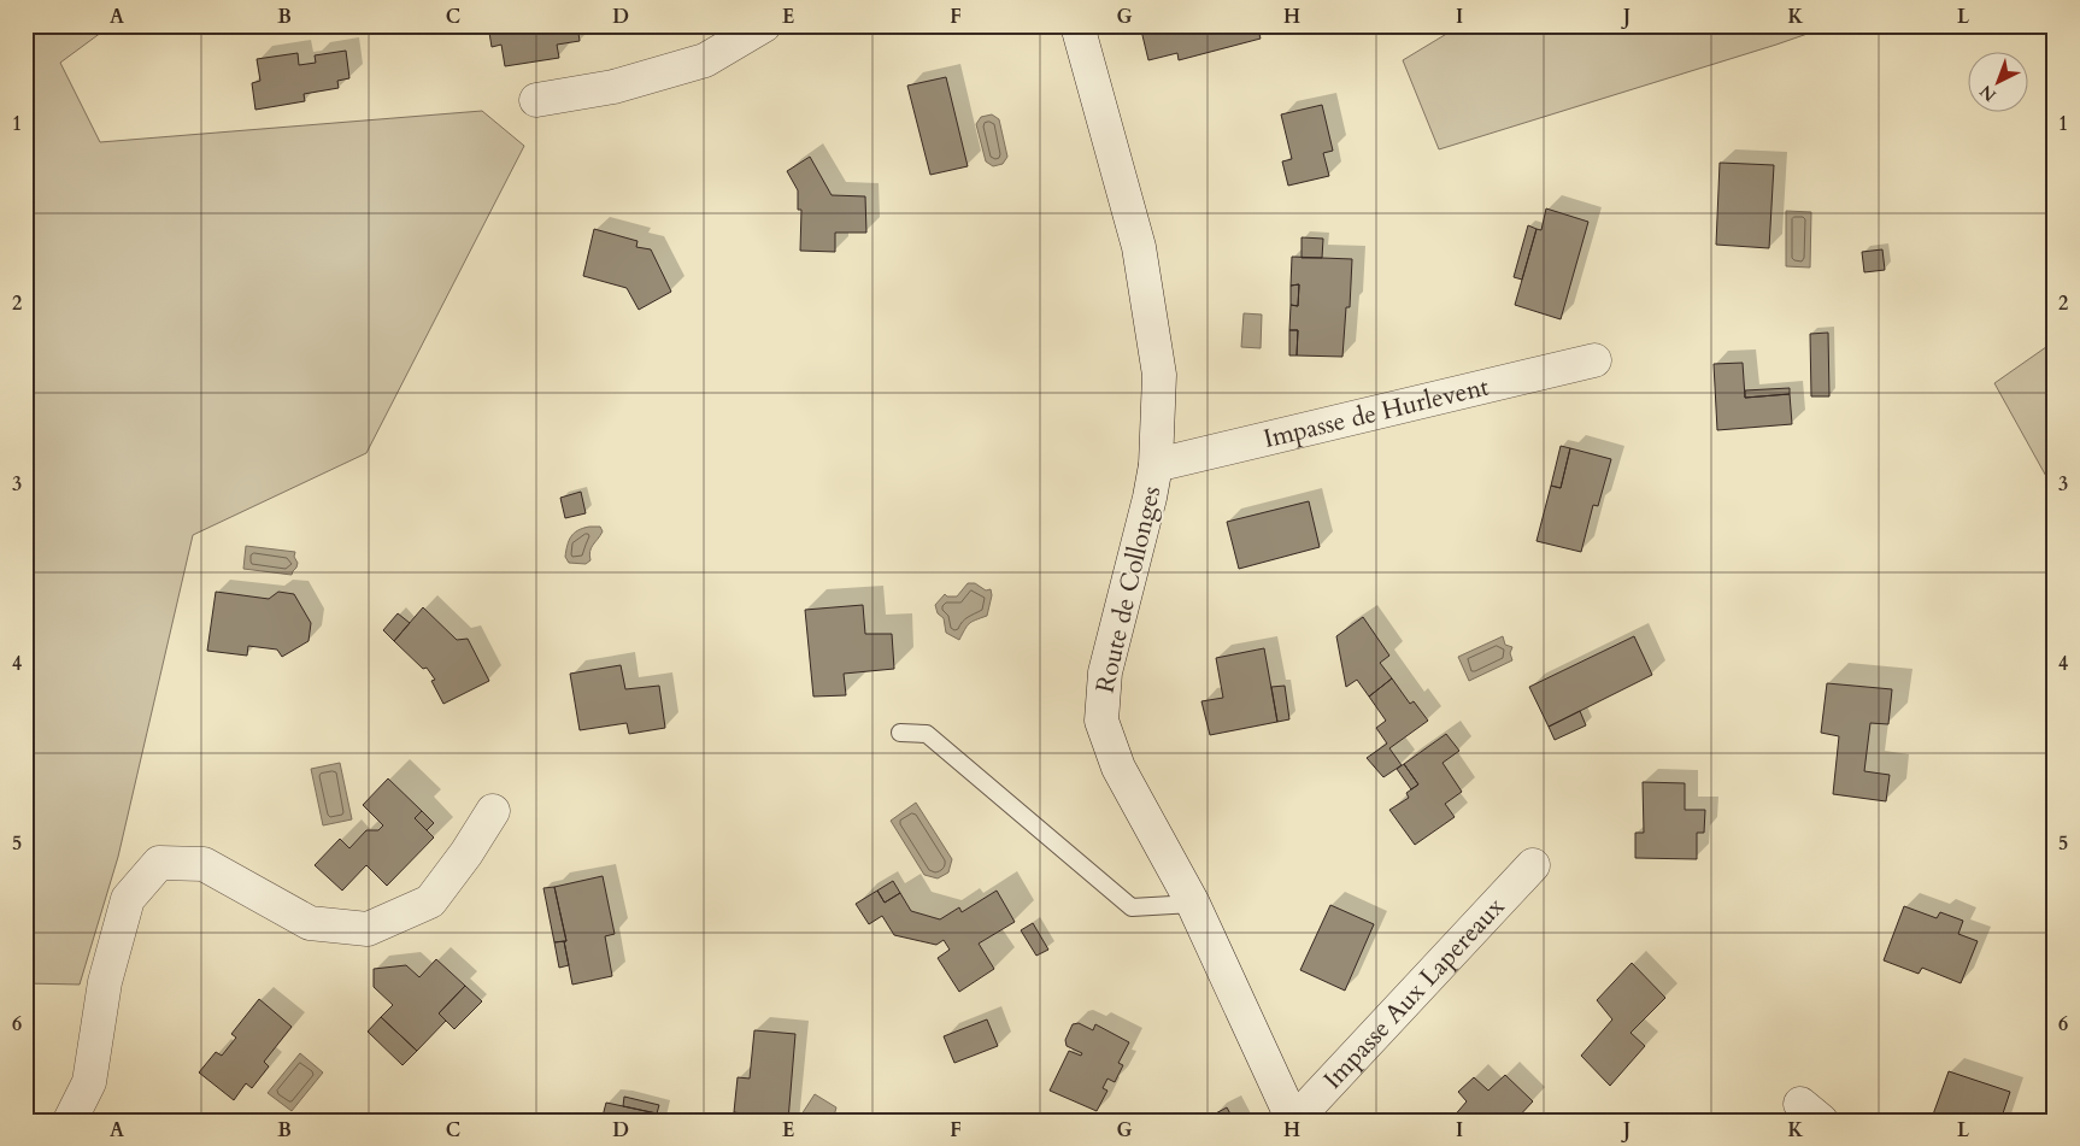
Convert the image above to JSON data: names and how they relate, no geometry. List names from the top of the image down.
{
  "streets": {
    "street": ["Impasse de Hurlevent", "Route de Collonges", "Impasse Aux Lapereaux"]
  },
  "crossings": [
    ["Impasse de Hurlevent", "Route de Collonges"],
    ["Route de Collonges", "Impasse Aux Lapereaux"]
  ],
  "north": "bottom left",
  "grid": {
    "columns": [
      "A",
      "B",
      "C",
      "D",
      "E",
      "F",
      "G",
      "H",
      "I",
      "J",
      "K",
      "L"
    ],
    "rows": [
      "1",
      "2",
      "3",
      "4",
      "5",
      "6"
    ]
  }
}
